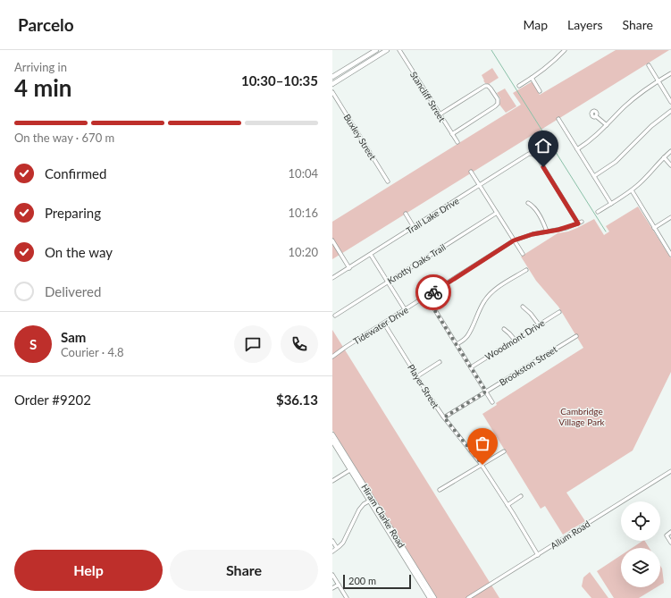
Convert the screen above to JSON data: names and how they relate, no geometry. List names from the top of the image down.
{
  "streets": {
    "main road": ["Hiram Clarke Road"],
    "street": [
      "Stancliff Street",
      "Buxley Street",
      "Trail Lake Drive",
      "Knotty Oaks Trail",
      "Tidewater Drive",
      "Woodmont Drive",
      "Brookston Street",
      "Player Street",
      "Allum Road"
    ]
  },
  "crossings": [
    ["Trail Lake Drive", "Tidewater Drive"],
    ["Tidewater Drive", "Player Street"],
    ["Brookston Street", "Player Street"],
    ["Player Street", "Allum Road"]
  ],
  "parks": ["Cambridge Village Park"],
  "scale_bar": "200 m",
  "page": {
    "header": "Parcelo",
    "nav": ["Map", "Layers", "Share"],
    "heading": ["4 min", "Arriving in", "10:30–10:35"],
    "panel": [
      "Sam",
      "Courier · 4.8",
      "Order #9202",
      "$36.13"
    ],
    "bar": "On the way · 670 m",
    "list": [
      ["Confirmed", "10:04"],
      ["Preparing", "10:16"],
      ["On the way", "10:20"],
      "Delivered"
    ],
    "round": "S",
    "buttons": ["Help", "Share"],
    "scale": "200 m"
  }
}
